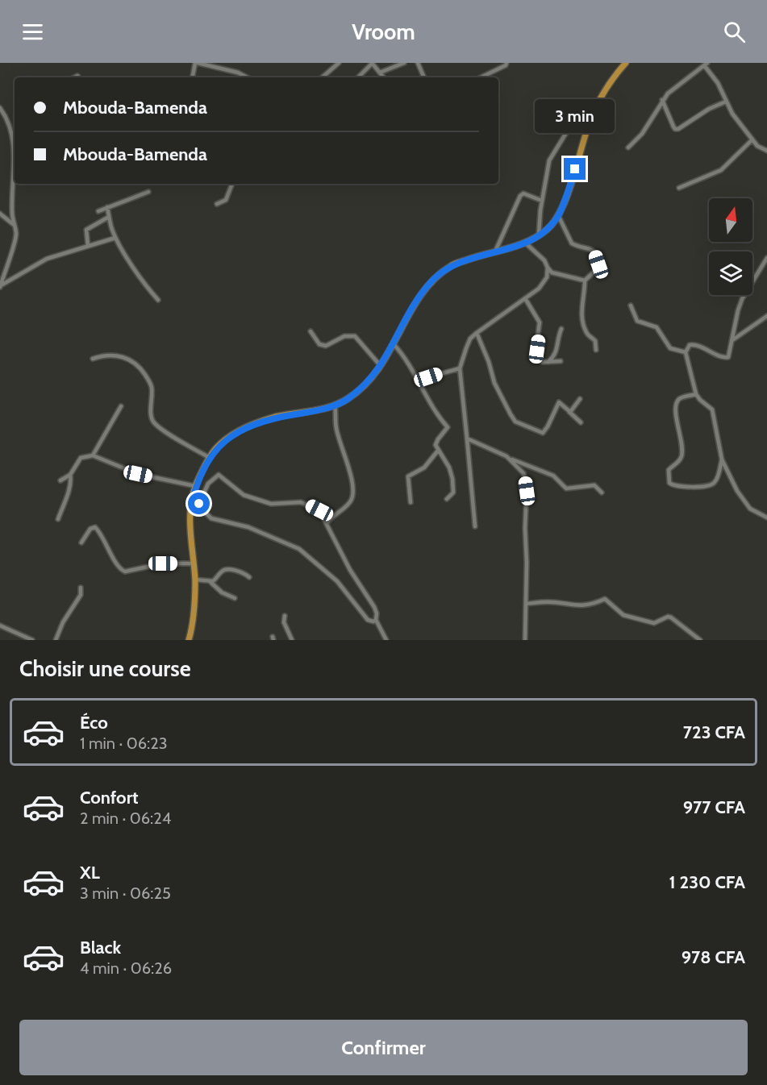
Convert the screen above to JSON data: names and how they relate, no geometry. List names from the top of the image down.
{
  "north": "top",
  "page": {
    "header": "Vroom",
    "banner": ["Mbouda-Bamenda", "Mbouda-Bamenda"],
    "bubble": "3 min",
    "heading": "Choisir une course",
    "list": [
      {
        "name": "Éco",
        "note": "1 min · 06:23",
        "value": "723 CFA"
      },
      {
        "name": "Confort",
        "note": "2 min · 06:24",
        "value": "977 CFA"
      },
      {
        "name": "XL",
        "note": "3 min · 06:25",
        "value": "1 230 CFA"
      },
      {
        "name": "Black",
        "note": "4 min · 06:26",
        "value": "978 CFA"
      }
    ],
    "buttons": "Confirmer"
  }
}
